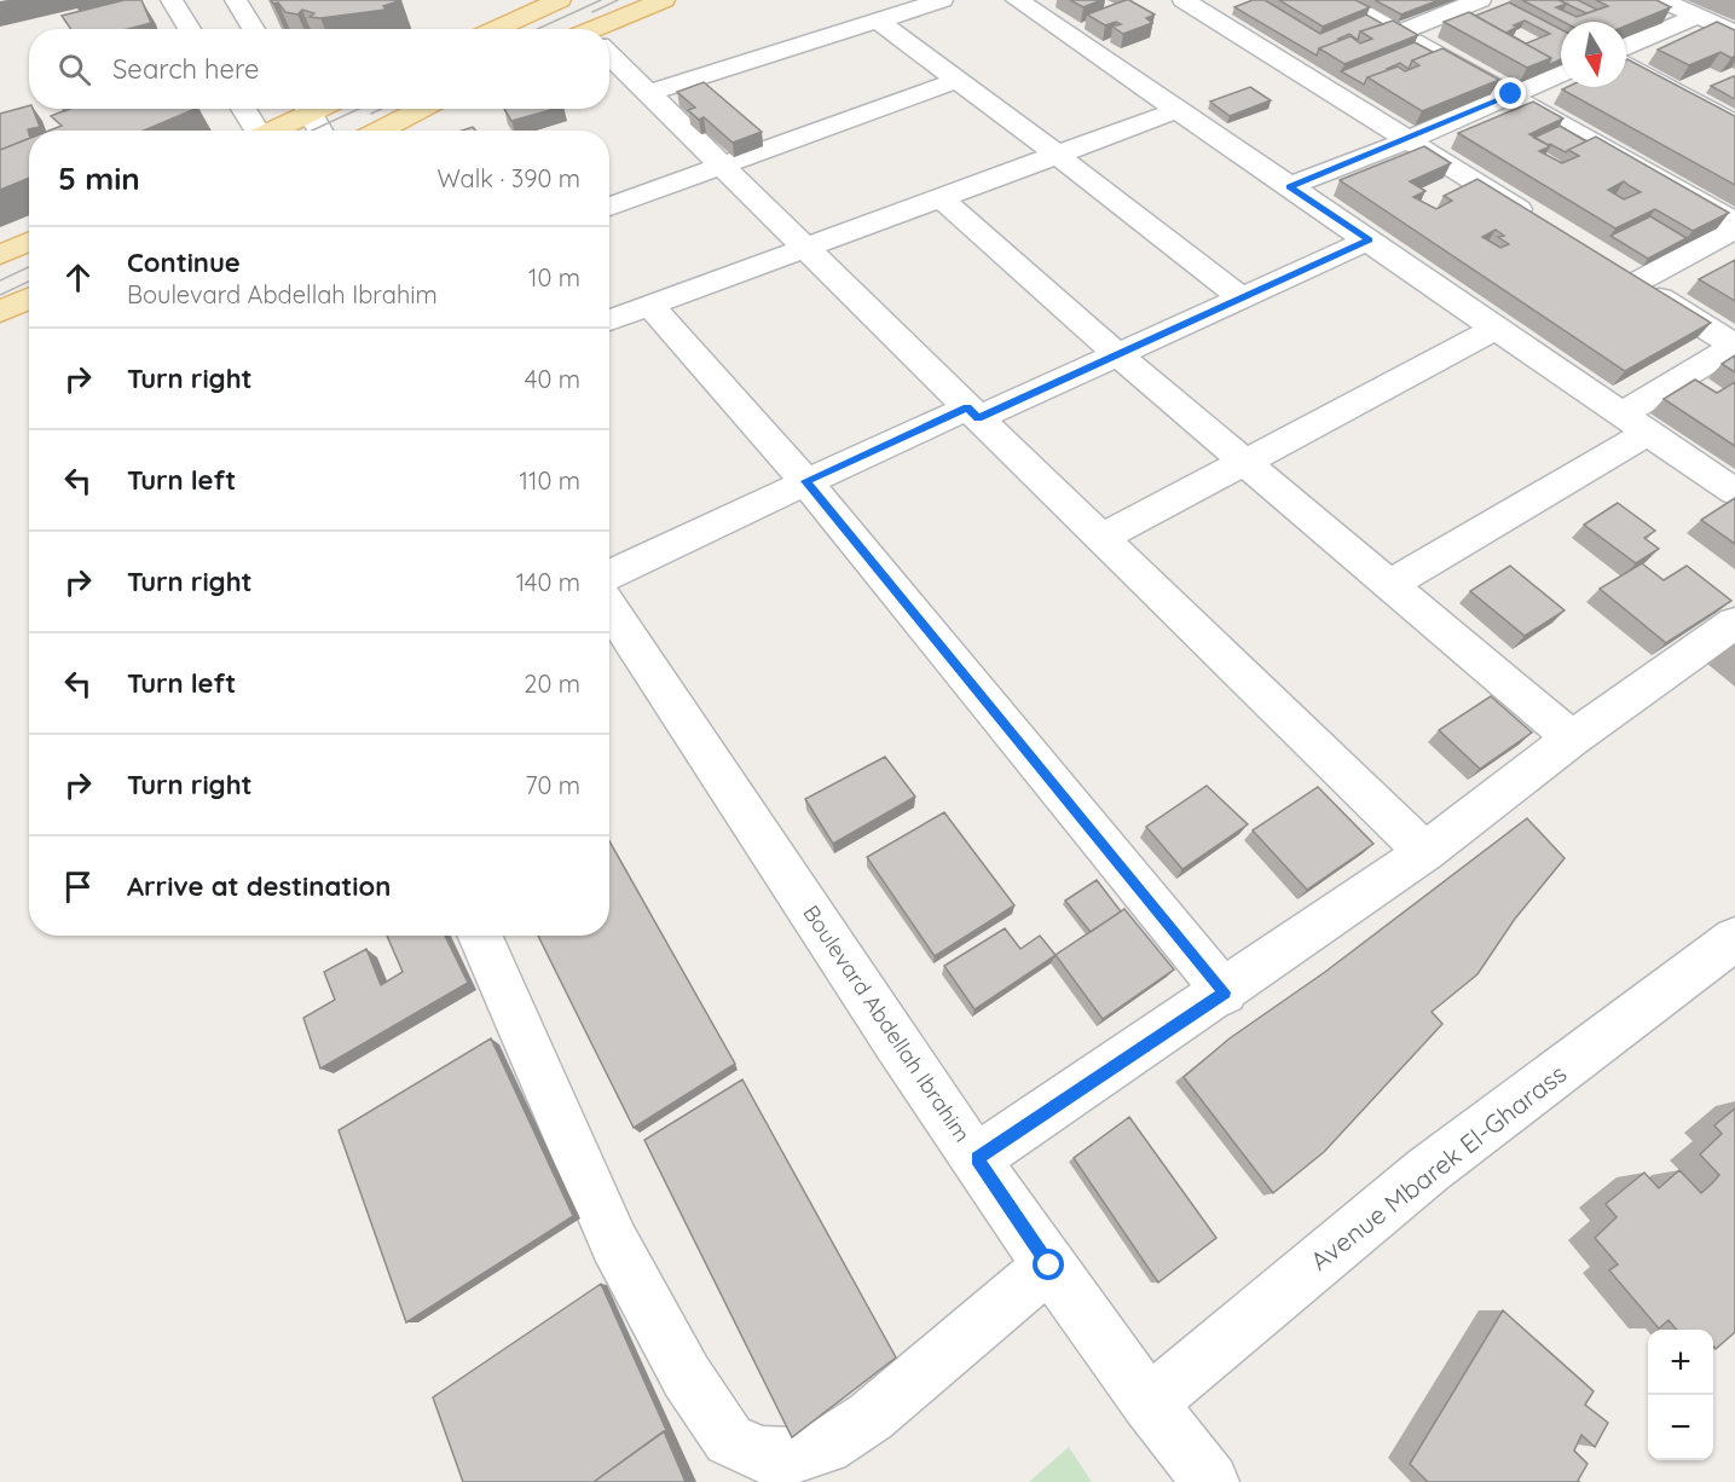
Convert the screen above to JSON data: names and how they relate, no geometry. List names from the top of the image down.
{
  "streets": {
    "street": ["Boulevard Abdellah Ibrahim", "Avenue Mbarek El-Gharass"]
  },
  "crossings": [
    ["Boulevard Abdellah Ibrahim", "Avenue Mbarek El-Gharass"]
  ],
  "north": "bottom",
  "page": {
    "search": "Search here",
    "heading": ["5 min", "Walk · 390 m"],
    "list": [
      ["Continue", "Boulevard Abdellah Ibrahim", "10 m"],
      ["Turn right", "40 m"],
      ["Turn left", "110 m"],
      ["Turn right", "140 m"],
      ["Turn left", "20 m"],
      ["Turn right", "70 m"],
      "Arrive at destination"
    ],
    "map_buttons": ["+", "−"]
  }
}
